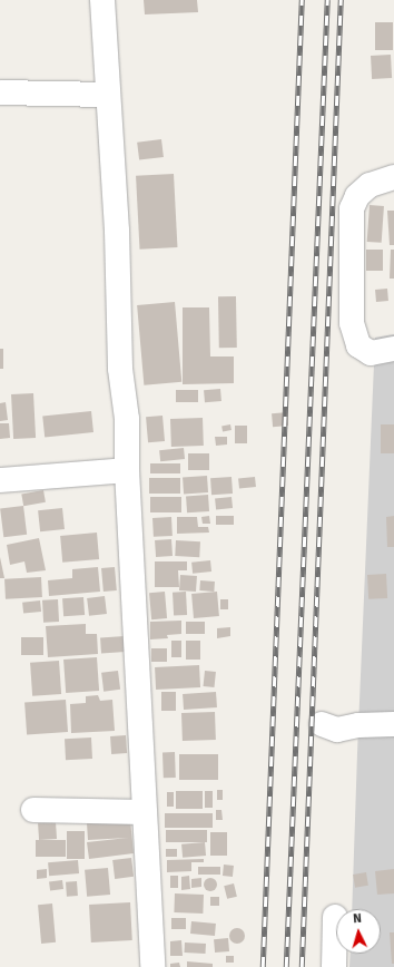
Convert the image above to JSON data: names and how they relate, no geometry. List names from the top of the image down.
{
  "north": "top"
}
